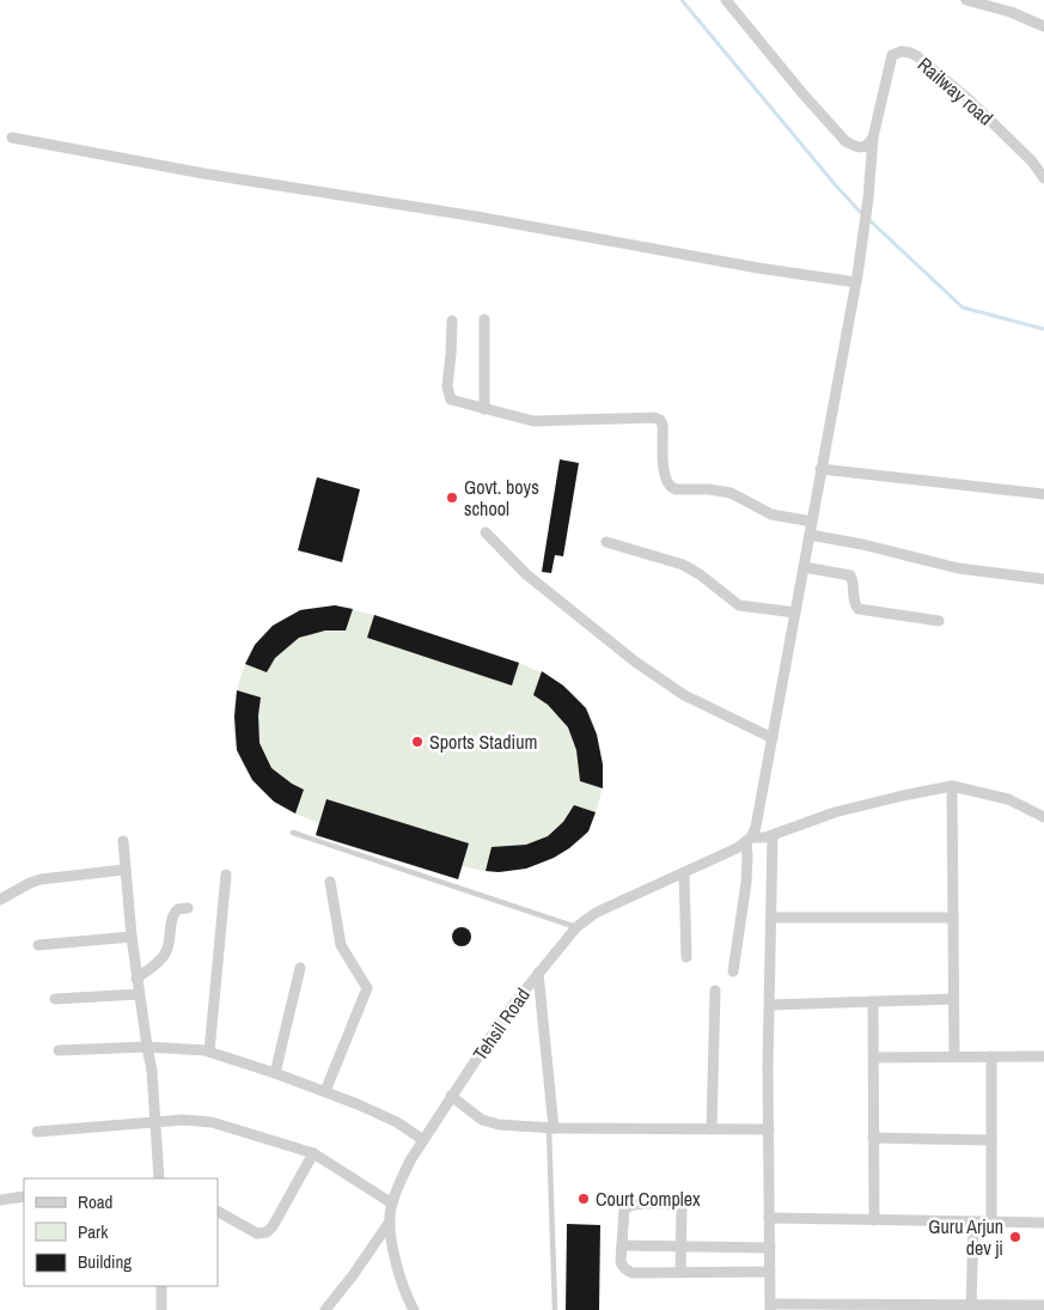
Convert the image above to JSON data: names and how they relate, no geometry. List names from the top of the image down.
{
  "streets": {
    "street": ["Railway road", "Tehsil Road"]
  },
  "places": [
    "Govt. boys school",
    "Sports Stadium",
    "Court Complex",
    "Guru Arjun dev ji"
  ],
  "legend": ["Road", "Park", "Building"]
}
